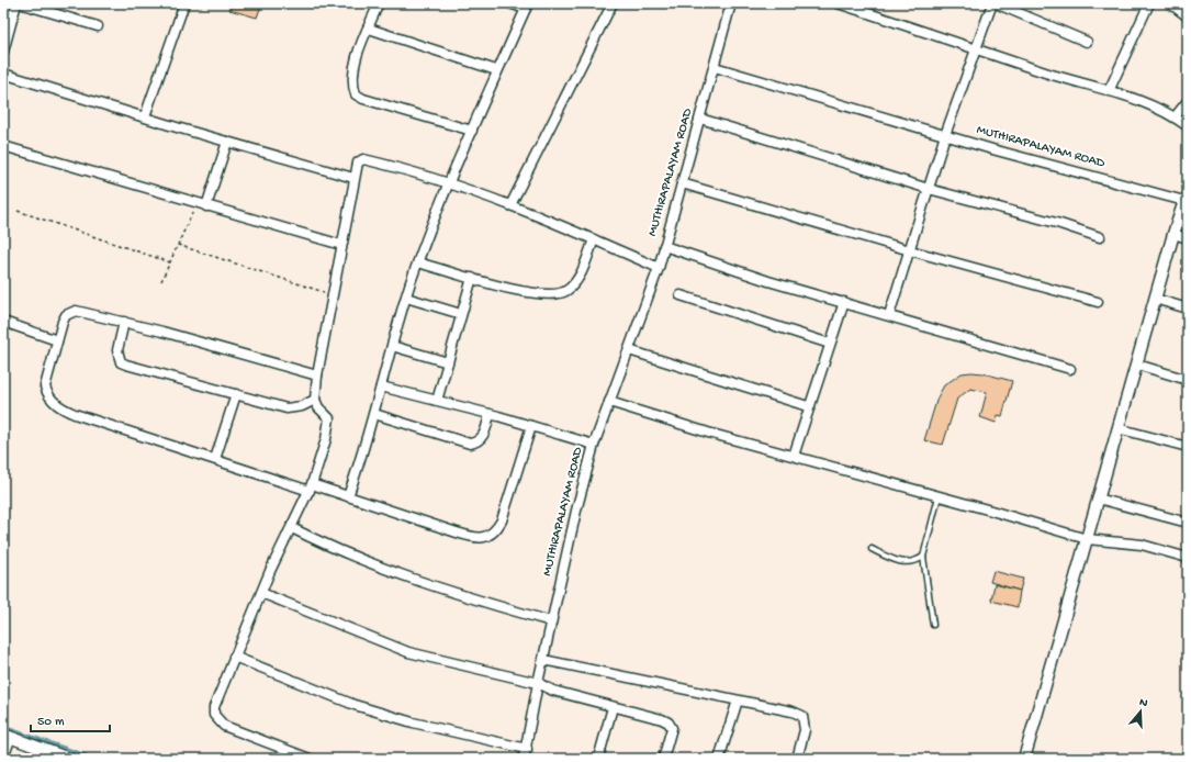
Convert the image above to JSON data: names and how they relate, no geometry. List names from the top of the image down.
{
  "streets": {
    "street": ["MUTHIRAPALAYAM ROAD"]
  },
  "scale_bar": "50 m",
  "north": "top"
}
